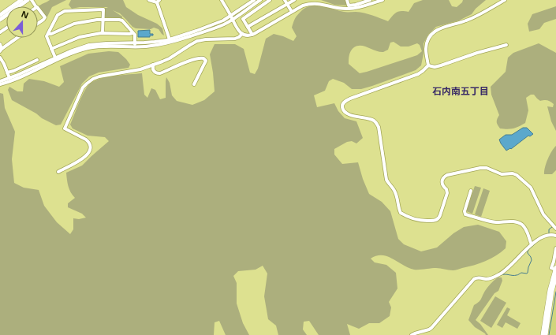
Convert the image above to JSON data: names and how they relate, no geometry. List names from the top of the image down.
{
  "districts": ["石内南五丁目"],
  "north": "top"
}
